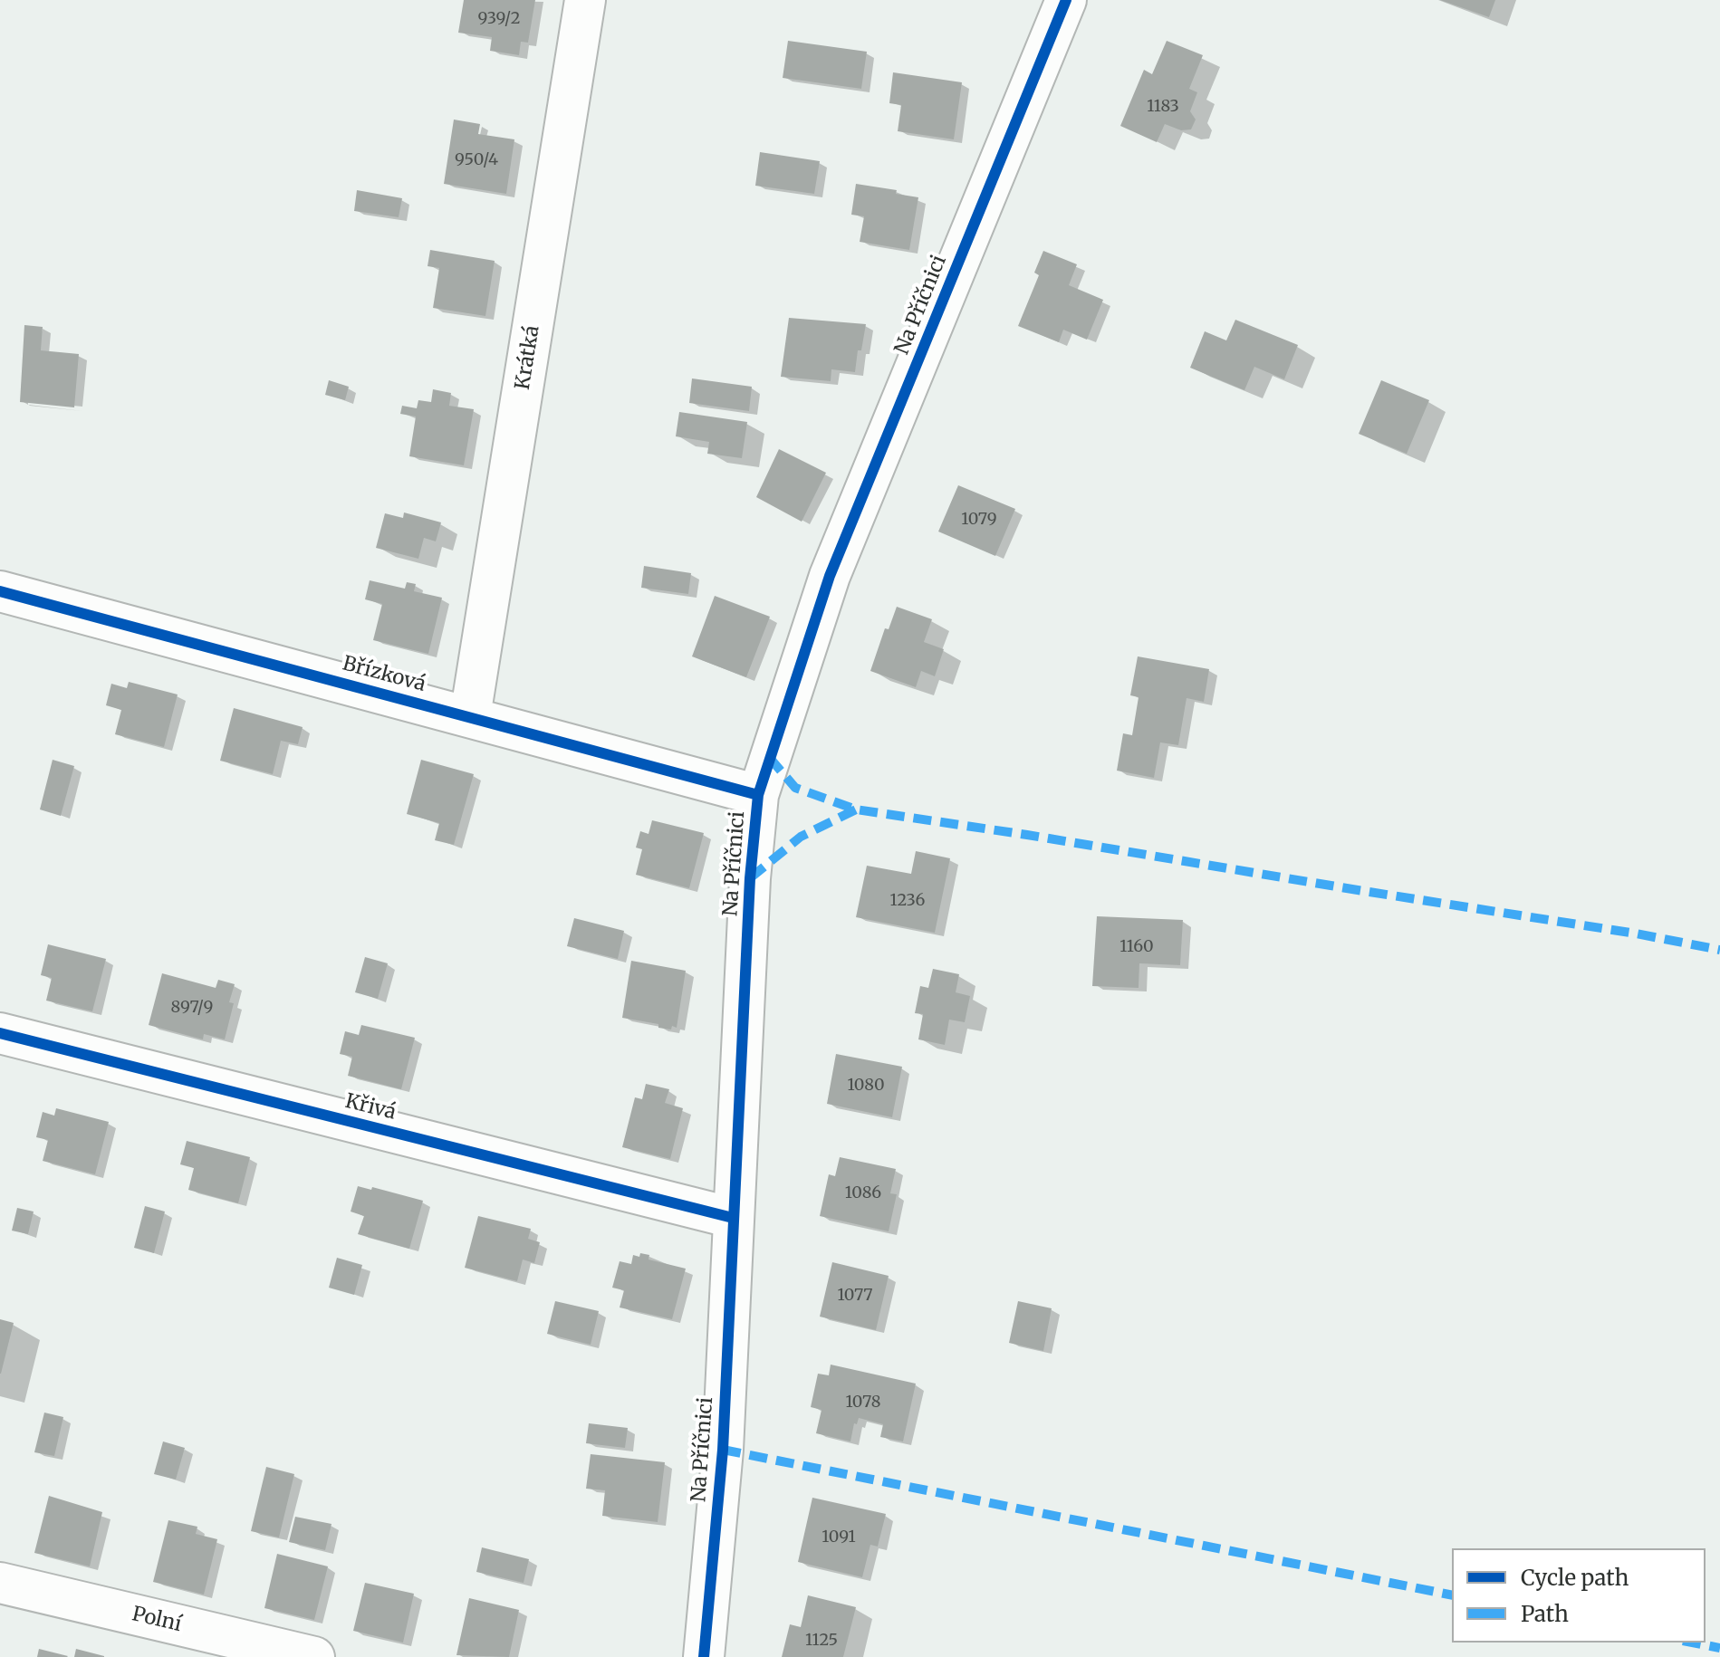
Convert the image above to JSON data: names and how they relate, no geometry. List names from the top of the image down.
{
  "streets": {
    "street": [
      "Na Příčnici",
      "Krátká",
      "Břízková",
      "Křivá",
      "Polní"
    ]
  },
  "crossings": [
    ["Na Příčnici", "Břízková"],
    ["Na Příčnici", "Křivá"],
    ["Krátká", "Břízková"]
  ],
  "house_numbers": [
    "939/2",
    "1183",
    "950/4",
    "1079",
    "1236",
    "1160",
    "897/9",
    "1080",
    "1086",
    "1077",
    "1078",
    "1091",
    "1125"
  ],
  "legend": ["Cycle path", "Path"]
}
